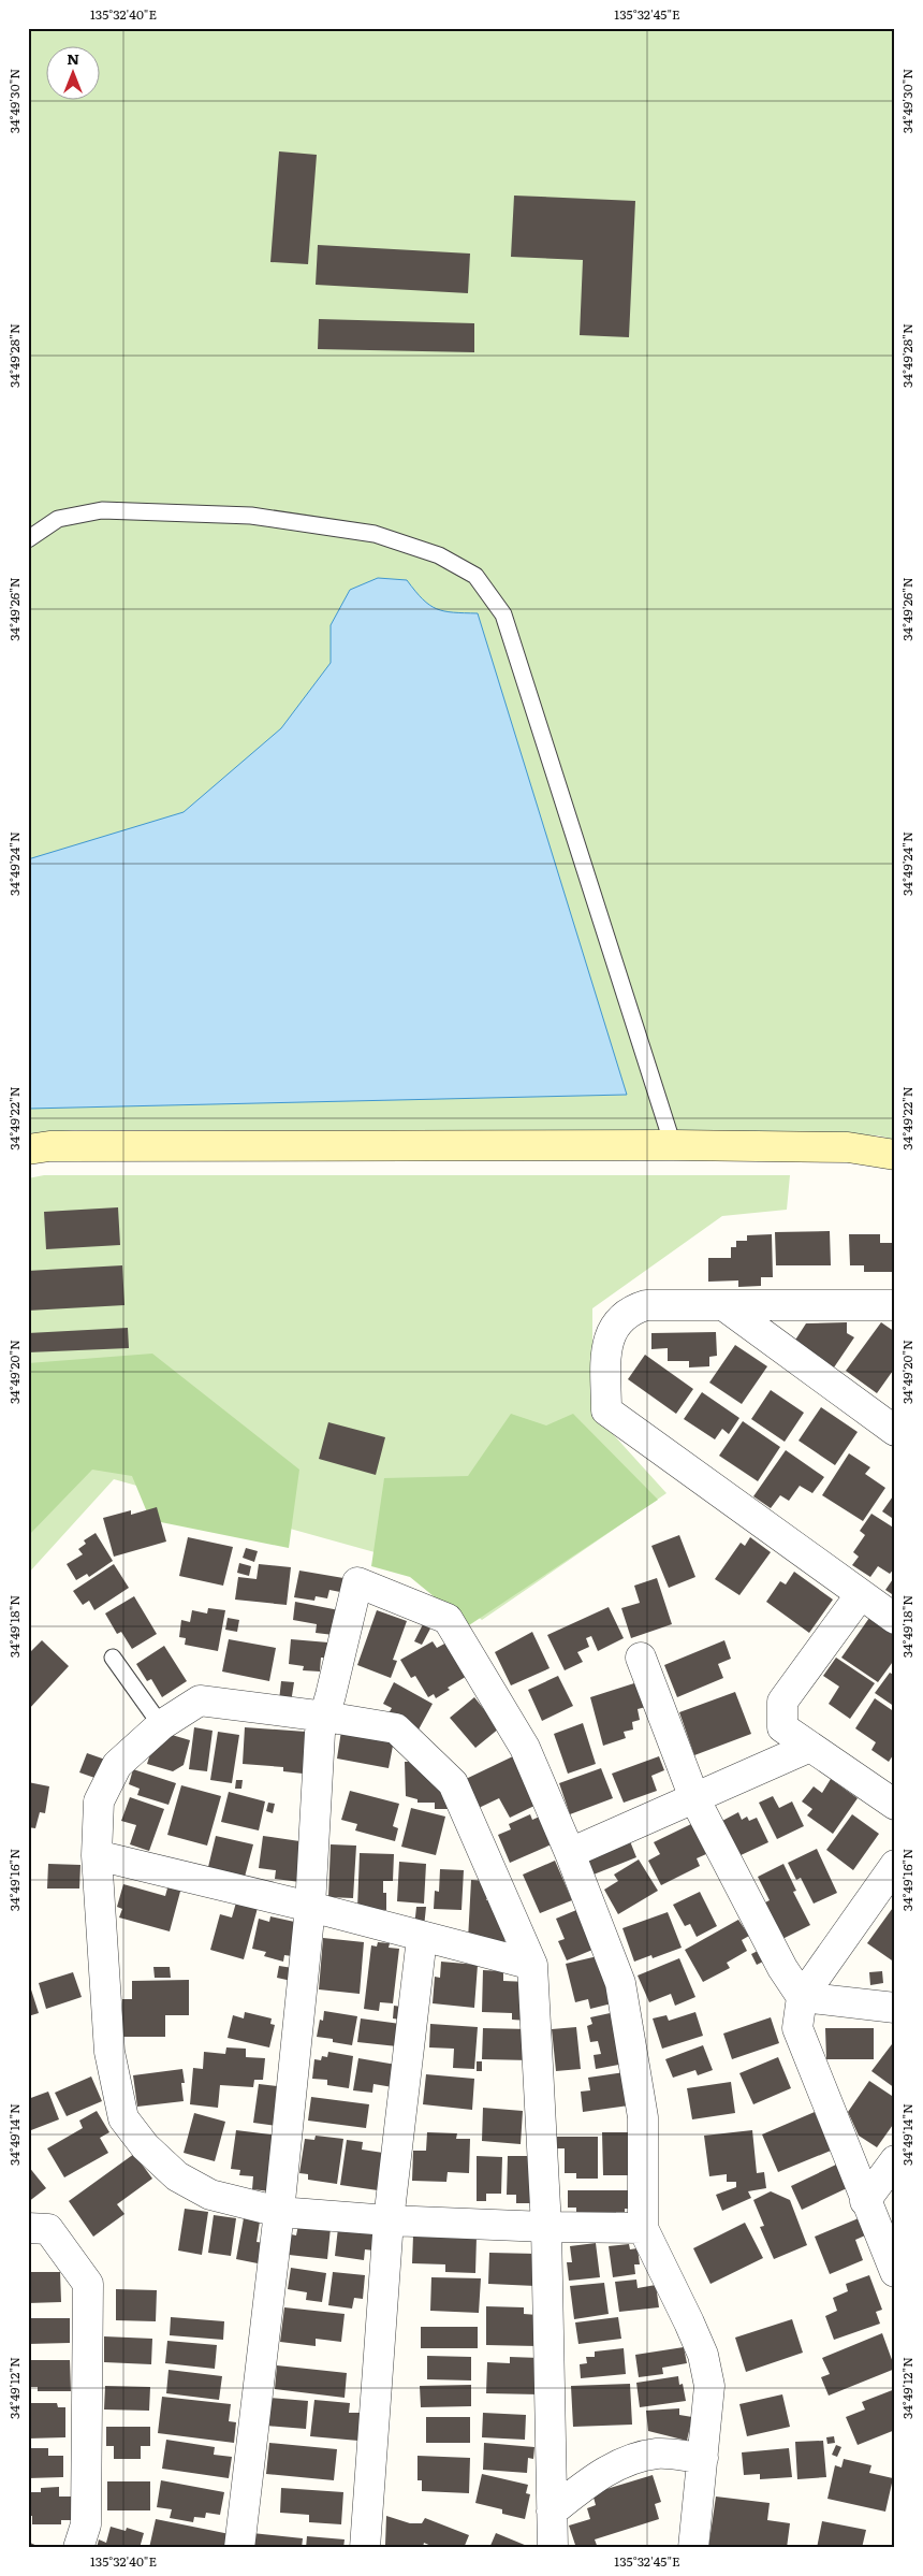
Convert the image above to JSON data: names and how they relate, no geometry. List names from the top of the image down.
{
  "north": "top",
  "coordinates": [
    "135°32'40\"E",
    "135°32'45\"E",
    "34°49'30\"N",
    "34°49'28\"N",
    "34°49'26\"N",
    "34°49'24\"N",
    "34°49'22\"N",
    "34°49'20\"N",
    "34°49'18\"N",
    "34°49'16\"N",
    "34°49'14\"N",
    "34°49'12\"N"
  ]
}
